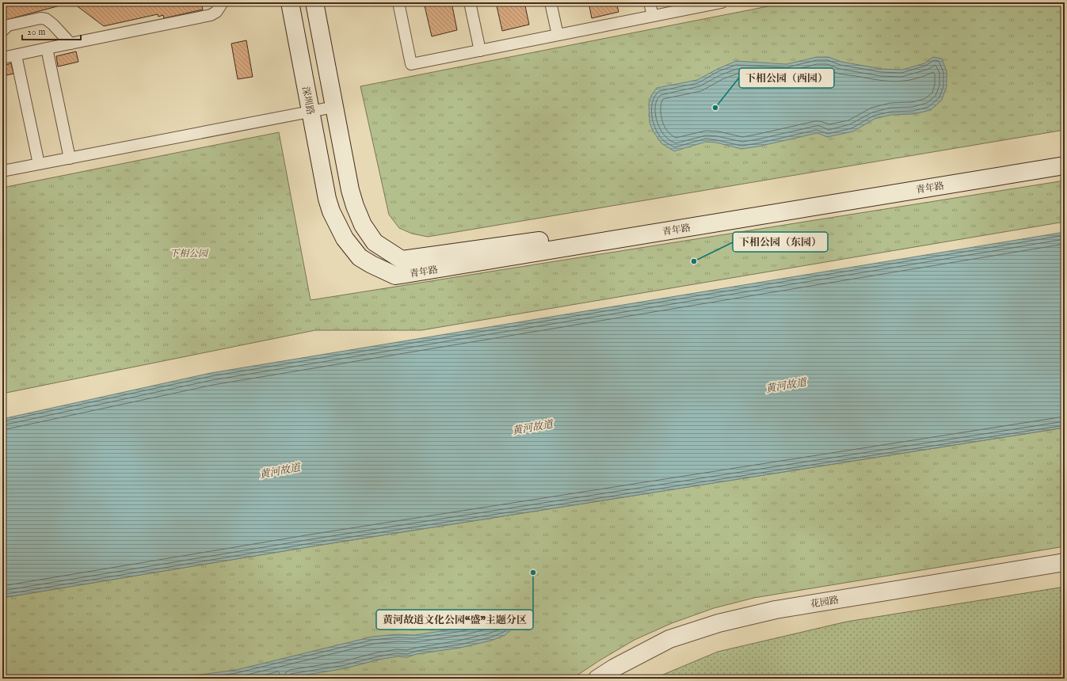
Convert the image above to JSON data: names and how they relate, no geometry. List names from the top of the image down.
{
  "streets": {
    "street": ["深圳路", "青年路", "花园路"]
  },
  "crossings": [
    ["深圳路", "青年路"]
  ],
  "water": ["黄河故道"],
  "parks": ["下相公园"],
  "places": ["下相公园（西园）", "下相公园（东园）", "黄河故道文化公园“盛”主题分区"],
  "scale_bar": "20 m"
}
